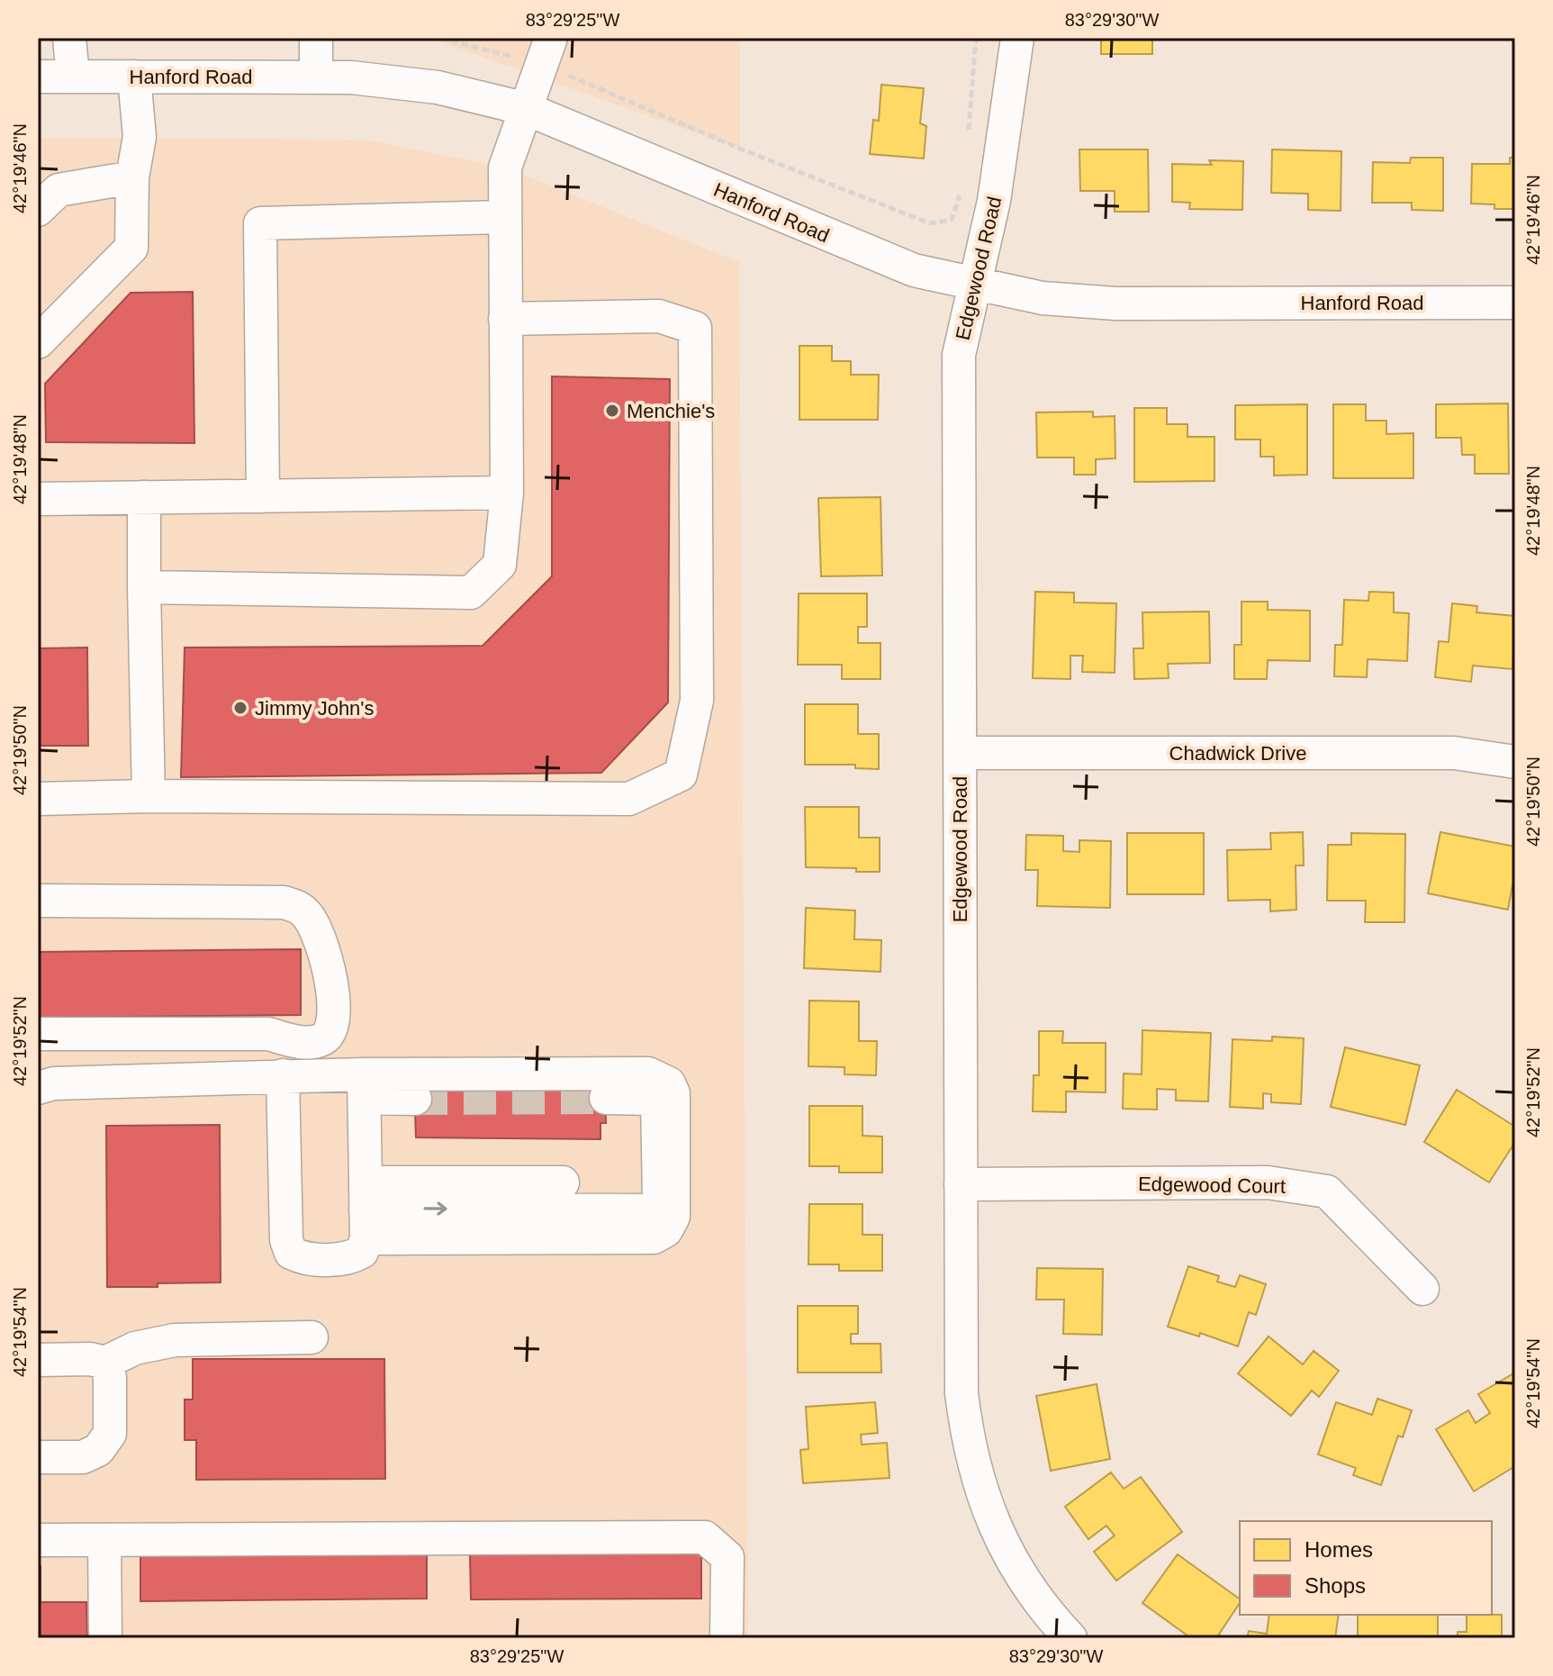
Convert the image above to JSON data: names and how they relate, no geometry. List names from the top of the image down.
{
  "streets": {
    "street": [
      "Hanford Road",
      "Edgewood Road",
      "Chadwick Drive",
      "Edgewood Court"
    ]
  },
  "crossings": [
    ["Hanford Road", "Edgewood Road"],
    ["Edgewood Road", "Chadwick Drive"],
    ["Edgewood Road", "Edgewood Court"]
  ],
  "places": ["Menchie's", "Jimmy John's"],
  "legend": ["Homes", "Shops"],
  "coordinates": [
    "83°29'25\"W",
    "83°29'30\"W",
    "42°19'46\"N",
    "42°19'48\"N",
    "42°19'50\"N",
    "42°19'52\"N",
    "42°19'54\"N"
  ]
}
